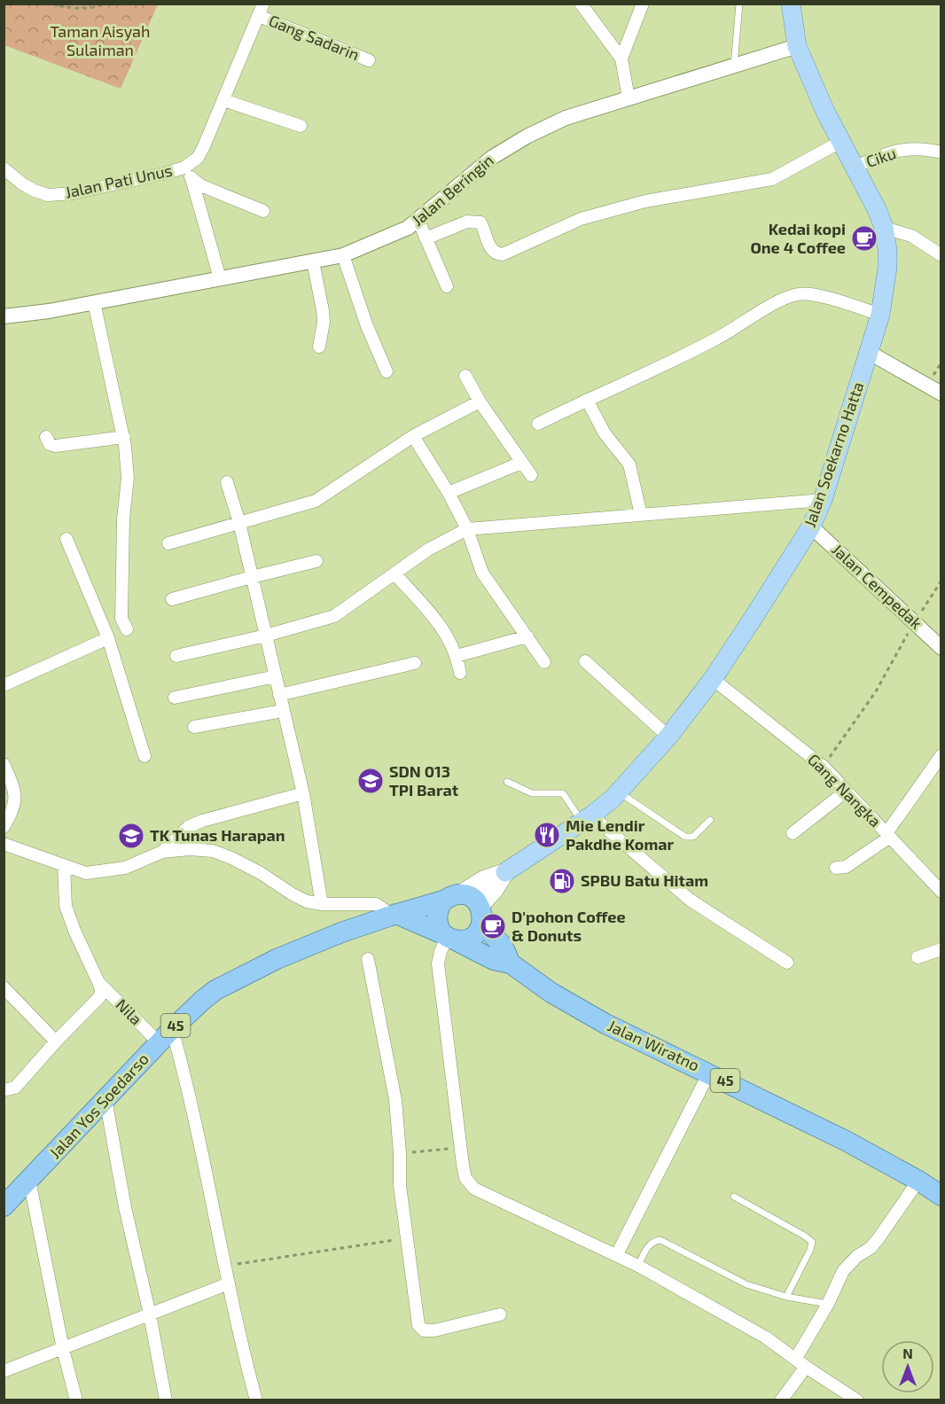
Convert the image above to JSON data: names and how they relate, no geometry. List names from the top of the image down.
{
  "streets": {
    "highway": ["45", "Jalan Wiratno", "Jalan Yos Soedarso"],
    "main road": ["Jalan Soekarno Hatta"],
    "street": [
      "Gang Sadarin",
      "Ciku",
      "Jalan Pati Unus",
      "Jalan Beringin",
      "Jalan Cempedak",
      "Gang Nangka",
      "Nila"
    ]
  },
  "crossings": [
    ["Gang Sadarin", "Jalan Pati Unus"],
    ["Ciku", "Jalan Soekarno Hatta"],
    ["Jalan Beringin", "Jalan Soekarno Hatta"],
    ["Jalan Soekarno Hatta", "Jalan Cempedak"],
    ["Jalan Soekarno Hatta", "Gang Nangka"],
    ["Jalan Soekarno Hatta", "45"],
    ["Jalan Soekarno Hatta", "Jalan Wiratno"],
    ["Jalan Soekarno Hatta", "Jalan Yos Soedarso"],
    ["Nila", "Jalan Yos Soedarso"],
    ["45", "Jalan Wiratno"],
    ["45", "Jalan Yos Soedarso"],
    ["Jalan Wiratno", "Jalan Yos Soedarso"]
  ],
  "parks": ["Taman Aisyah Sulaiman"],
  "places": {
    "cafe": ["Kedai kopi One 4 Coffee", "D'pohon Coffee & Donuts"],
    "school or university": ["SDN 013 TPI Barat", "TK Tunas Harapan"],
    "restaurant": ["Mie Lendir Pakdhe Komar"],
    "fuel station": ["SPBU Batu Hitam"]
  },
  "north": "top"
}
